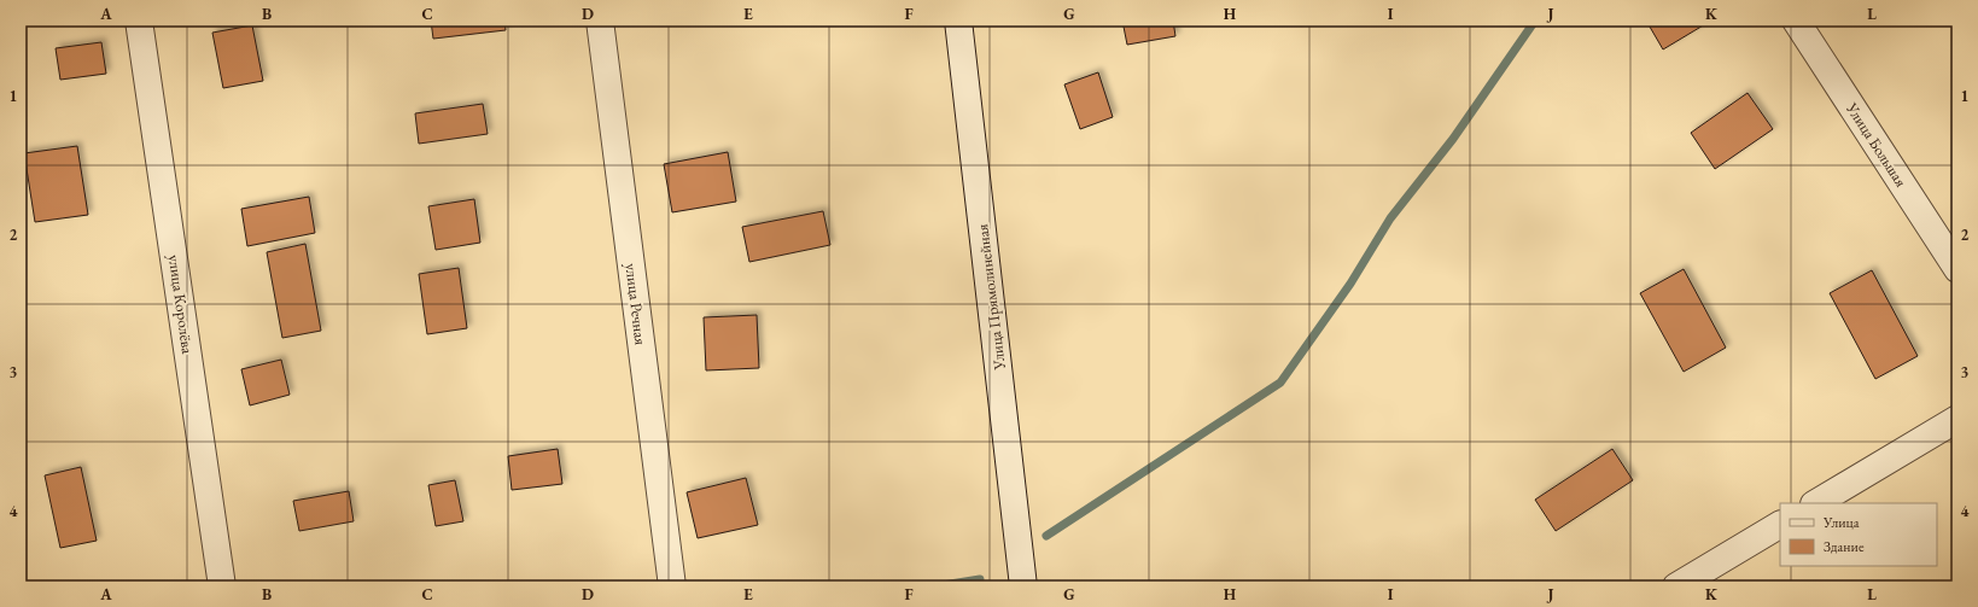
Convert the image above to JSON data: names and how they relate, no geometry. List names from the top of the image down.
{
  "streets": {
    "street": [
      "Улица Большая",
      "Улица Прямолинейная",
      "улица Королёва",
      "улица Речная"
    ]
  },
  "legend": ["Улица", "Здание"],
  "grid": {
    "columns": [
      "A",
      "B",
      "C",
      "D",
      "E",
      "F",
      "G",
      "H",
      "I",
      "J",
      "K",
      "L"
    ],
    "rows": [
      "1",
      "2",
      "3",
      "4"
    ]
  }
}
